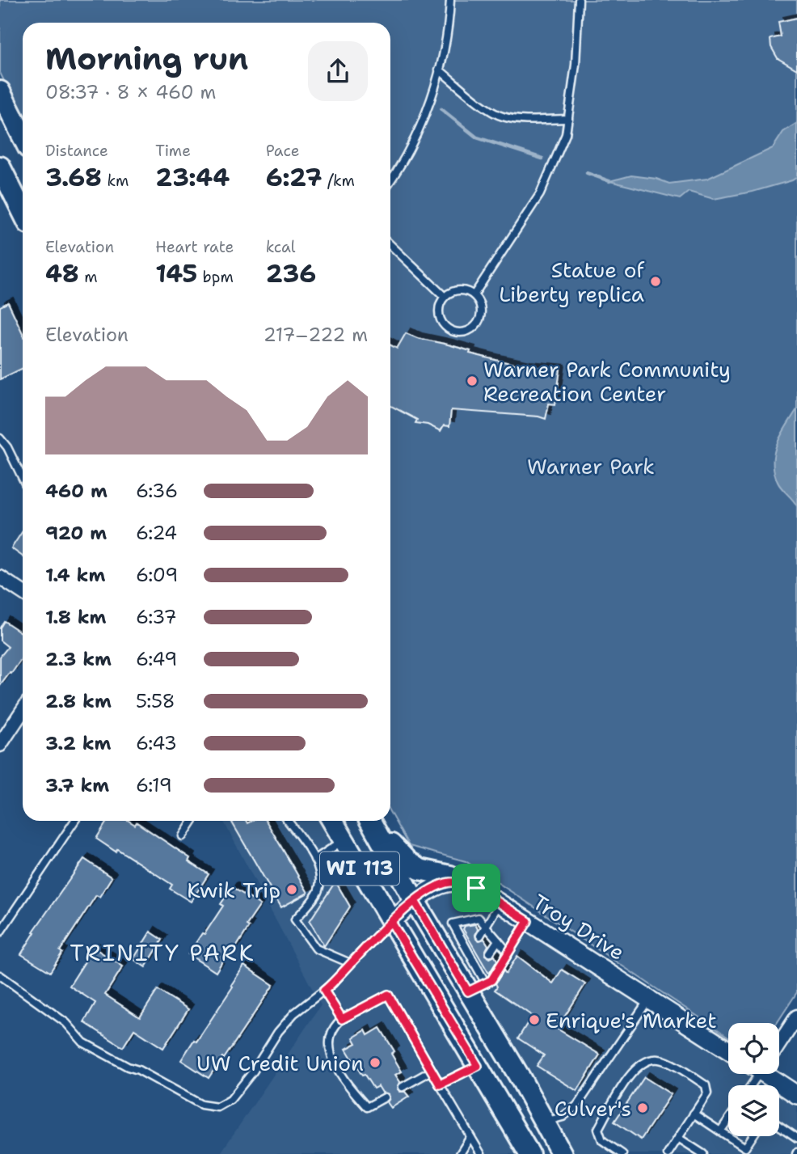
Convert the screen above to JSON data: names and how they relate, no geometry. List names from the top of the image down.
{
  "streets": {
    "main road": ["WI 113"],
    "street": ["Troy Drive"]
  },
  "crossings": [
    ["WI 113", "Troy Drive"]
  ],
  "districts": ["TRINITY PARK"],
  "parks": ["Warner Park"],
  "places": [
    "Statue of Liberty replica",
    "Warner Park Community Recreation Center",
    "Kwik Trip",
    "Enrique's Market",
    "UW Credit Union",
    "Culver's"
  ],
  "page": {
    "heading": ["Morning run", "08:37 · 8 × 460 m"],
    "stats": [
      ["Distance", "3.68 km"],
      ["Time", "23:44"],
      ["Pace", "6:27 /km"],
      ["Elevation", "48 m"],
      ["Heart rate", "145 bpm"],
      ["kcal", "236"]
    ],
    "chart": ["Elevation", "217–222 m"],
    "list": [
      {
        "name": "460 m",
        "note": "6:36"
      },
      {
        "name": "920 m",
        "note": "6:24"
      },
      {
        "name": "1.4 km",
        "note": "6:09"
      },
      {
        "name": "1.8 km",
        "note": "6:37"
      },
      {
        "name": "2.3 km",
        "note": "6:49"
      },
      {
        "name": "2.8 km",
        "note": "5:58"
      },
      {
        "name": "3.2 km",
        "note": "6:43"
      },
      {
        "name": "3.7 km",
        "note": "6:19"
      }
    ]
  }
}
